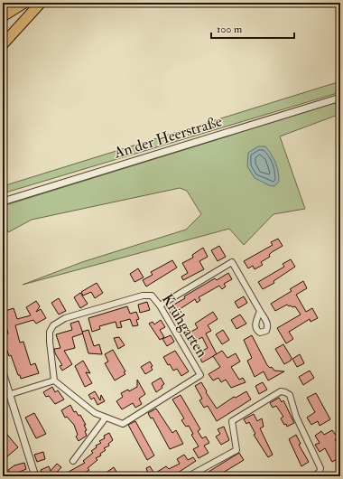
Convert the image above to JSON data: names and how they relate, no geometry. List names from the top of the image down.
{
  "streets": {
    "street": ["An der Heerstraße", "Krühgarten"]
  },
  "scale_bar": "100 m"
}
